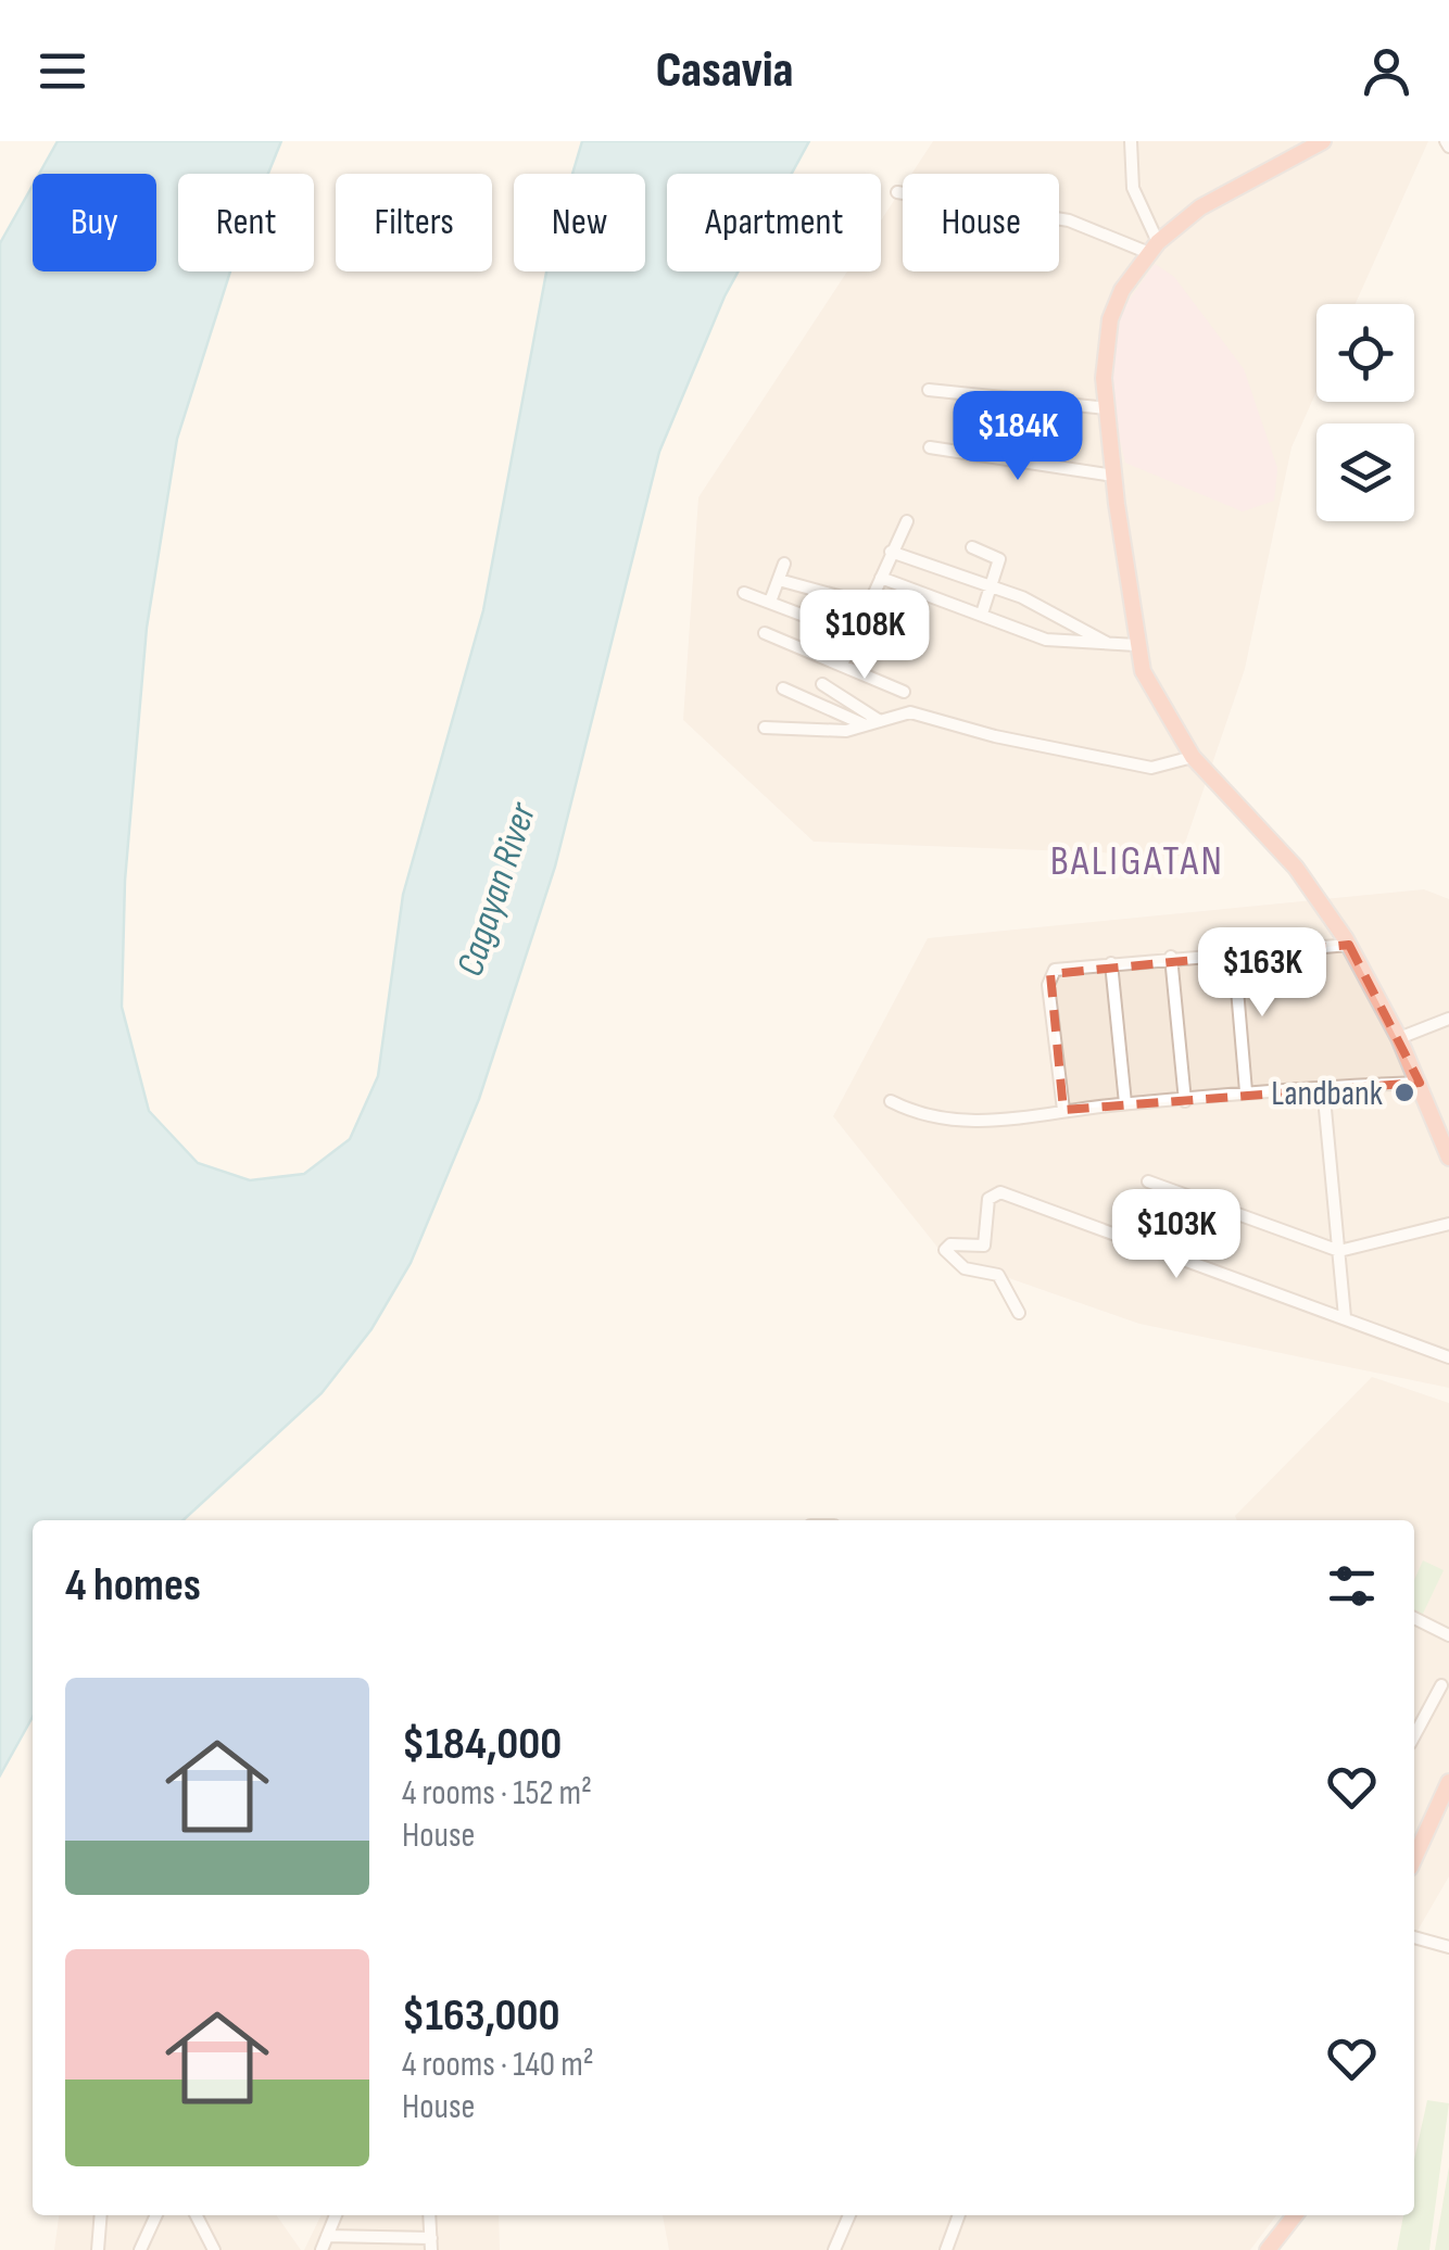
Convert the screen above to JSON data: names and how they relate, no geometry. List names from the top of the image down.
{
  "districts": ["BALIGATAN"],
  "water": ["Cagayan River"],
  "places": ["Landbank"],
  "page": {
    "header": "Casavia",
    "chip": [
      "Buy",
      "Rent",
      "Filters",
      "New",
      "Apartment",
      "House"
    ],
    "price": [
      "$184K",
      "$108K",
      "$163K",
      "$103K"
    ],
    "heading": "4 homes",
    "list": [
      {
        "name": "$184,000",
        "note": "4 rooms · 152 m² · House"
      },
      {
        "name": "$163,000",
        "note": "4 rooms · 140 m² · House"
      }
    ]
  }
}
